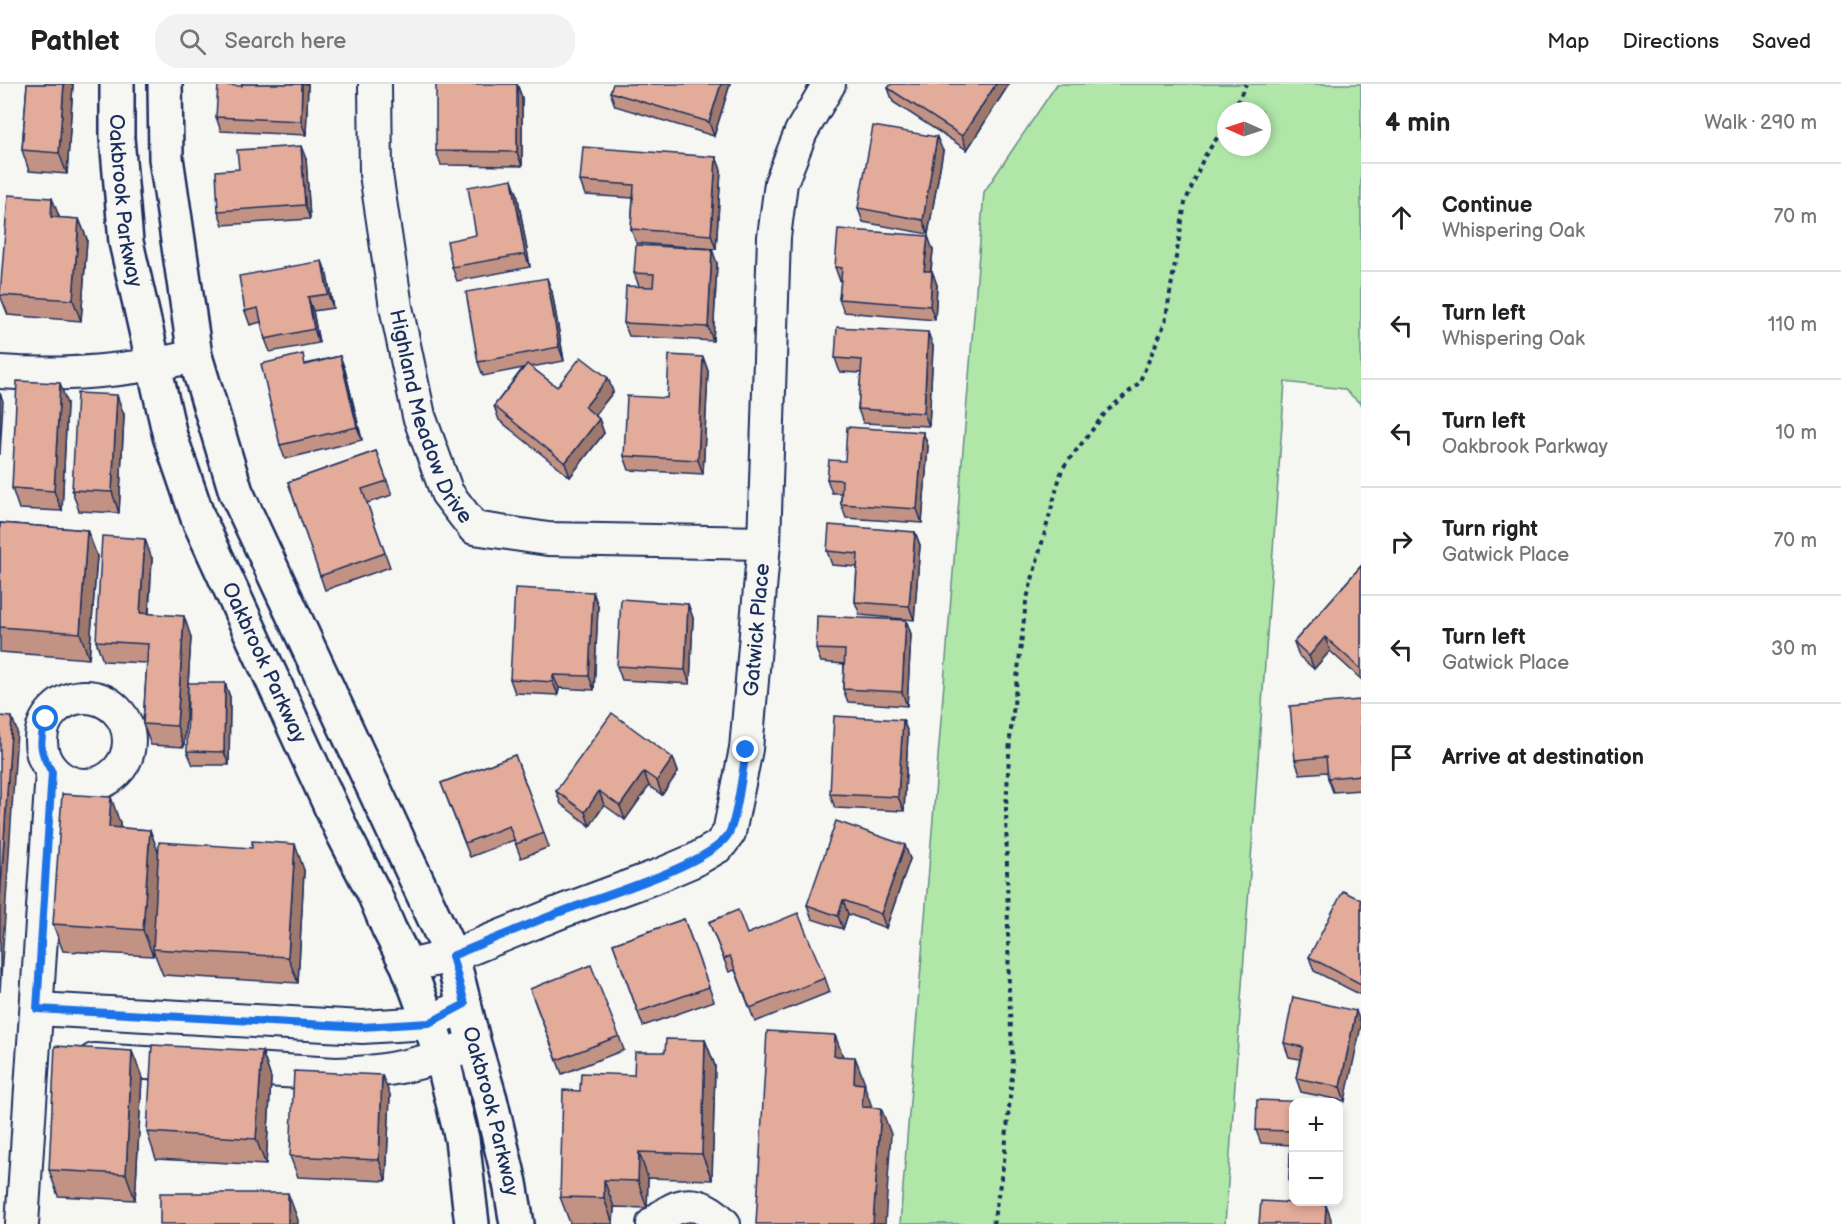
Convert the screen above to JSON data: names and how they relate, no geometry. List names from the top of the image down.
{
  "streets": {
    "street": ["Oakbrook Parkway", "Highland Meadow Drive", "Gatwick Place"]
  },
  "crossings": [
    ["Oakbrook Parkway", "Gatwick Place"],
    ["Highland Meadow Drive", "Gatwick Place"]
  ],
  "north": "left",
  "page": {
    "header": "Pathlet",
    "search": "Search here",
    "nav": ["Map", "Directions", "Saved"],
    "heading": ["4 min", "Walk · 290 m"],
    "list": [
      ["Continue", "Whispering Oak", "70 m"],
      ["Turn left", "Whispering Oak", "110 m"],
      ["Turn left", "Oakbrook Parkway", "10 m"],
      ["Turn right", "Gatwick Place", "70 m"],
      ["Turn left", "Gatwick Place", "30 m"],
      "Arrive at destination"
    ],
    "map_buttons": ["+", "−"]
  }
}
